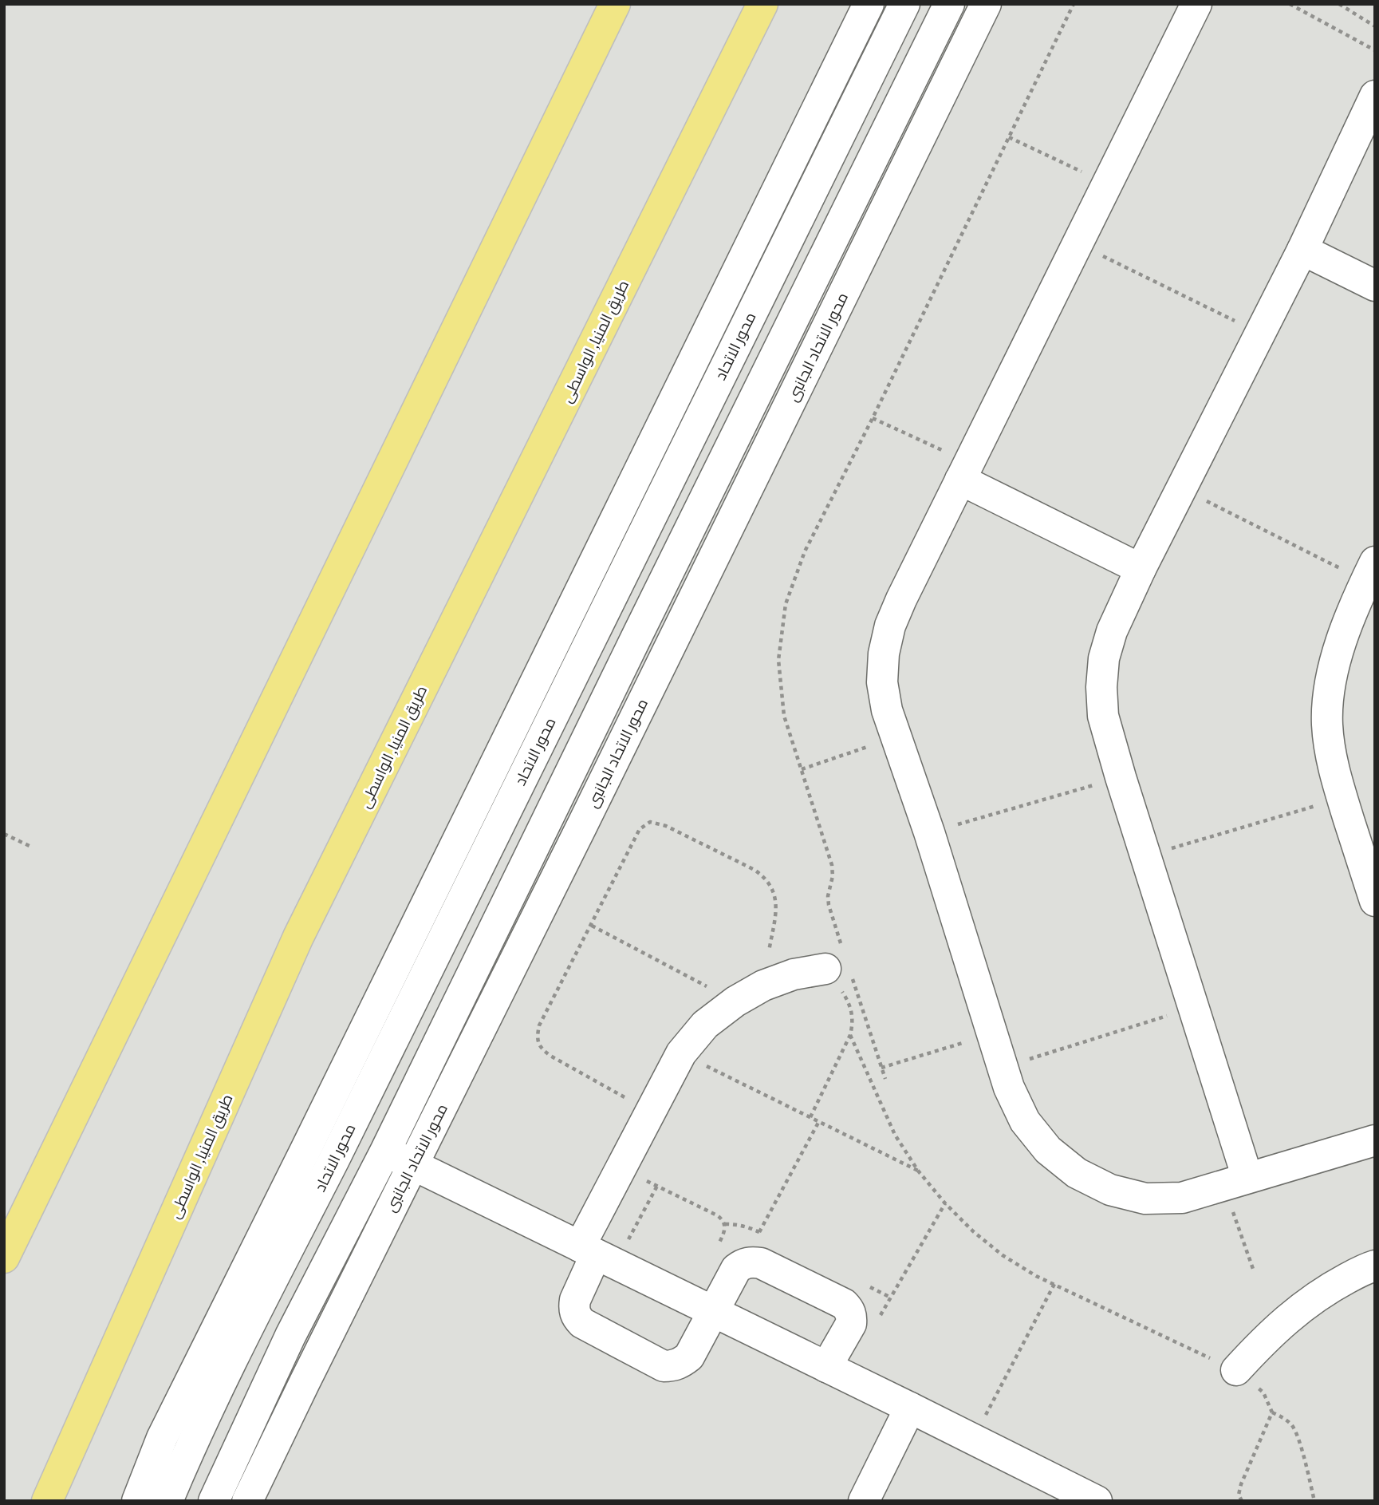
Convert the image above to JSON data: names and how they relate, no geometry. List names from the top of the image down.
{
  "streets": {
    "main road": ["طريق المنيا, الواسطى"],
    "street": ["محور الاتحاد", "محور الاتحاد الجانبى"]
  }
}
